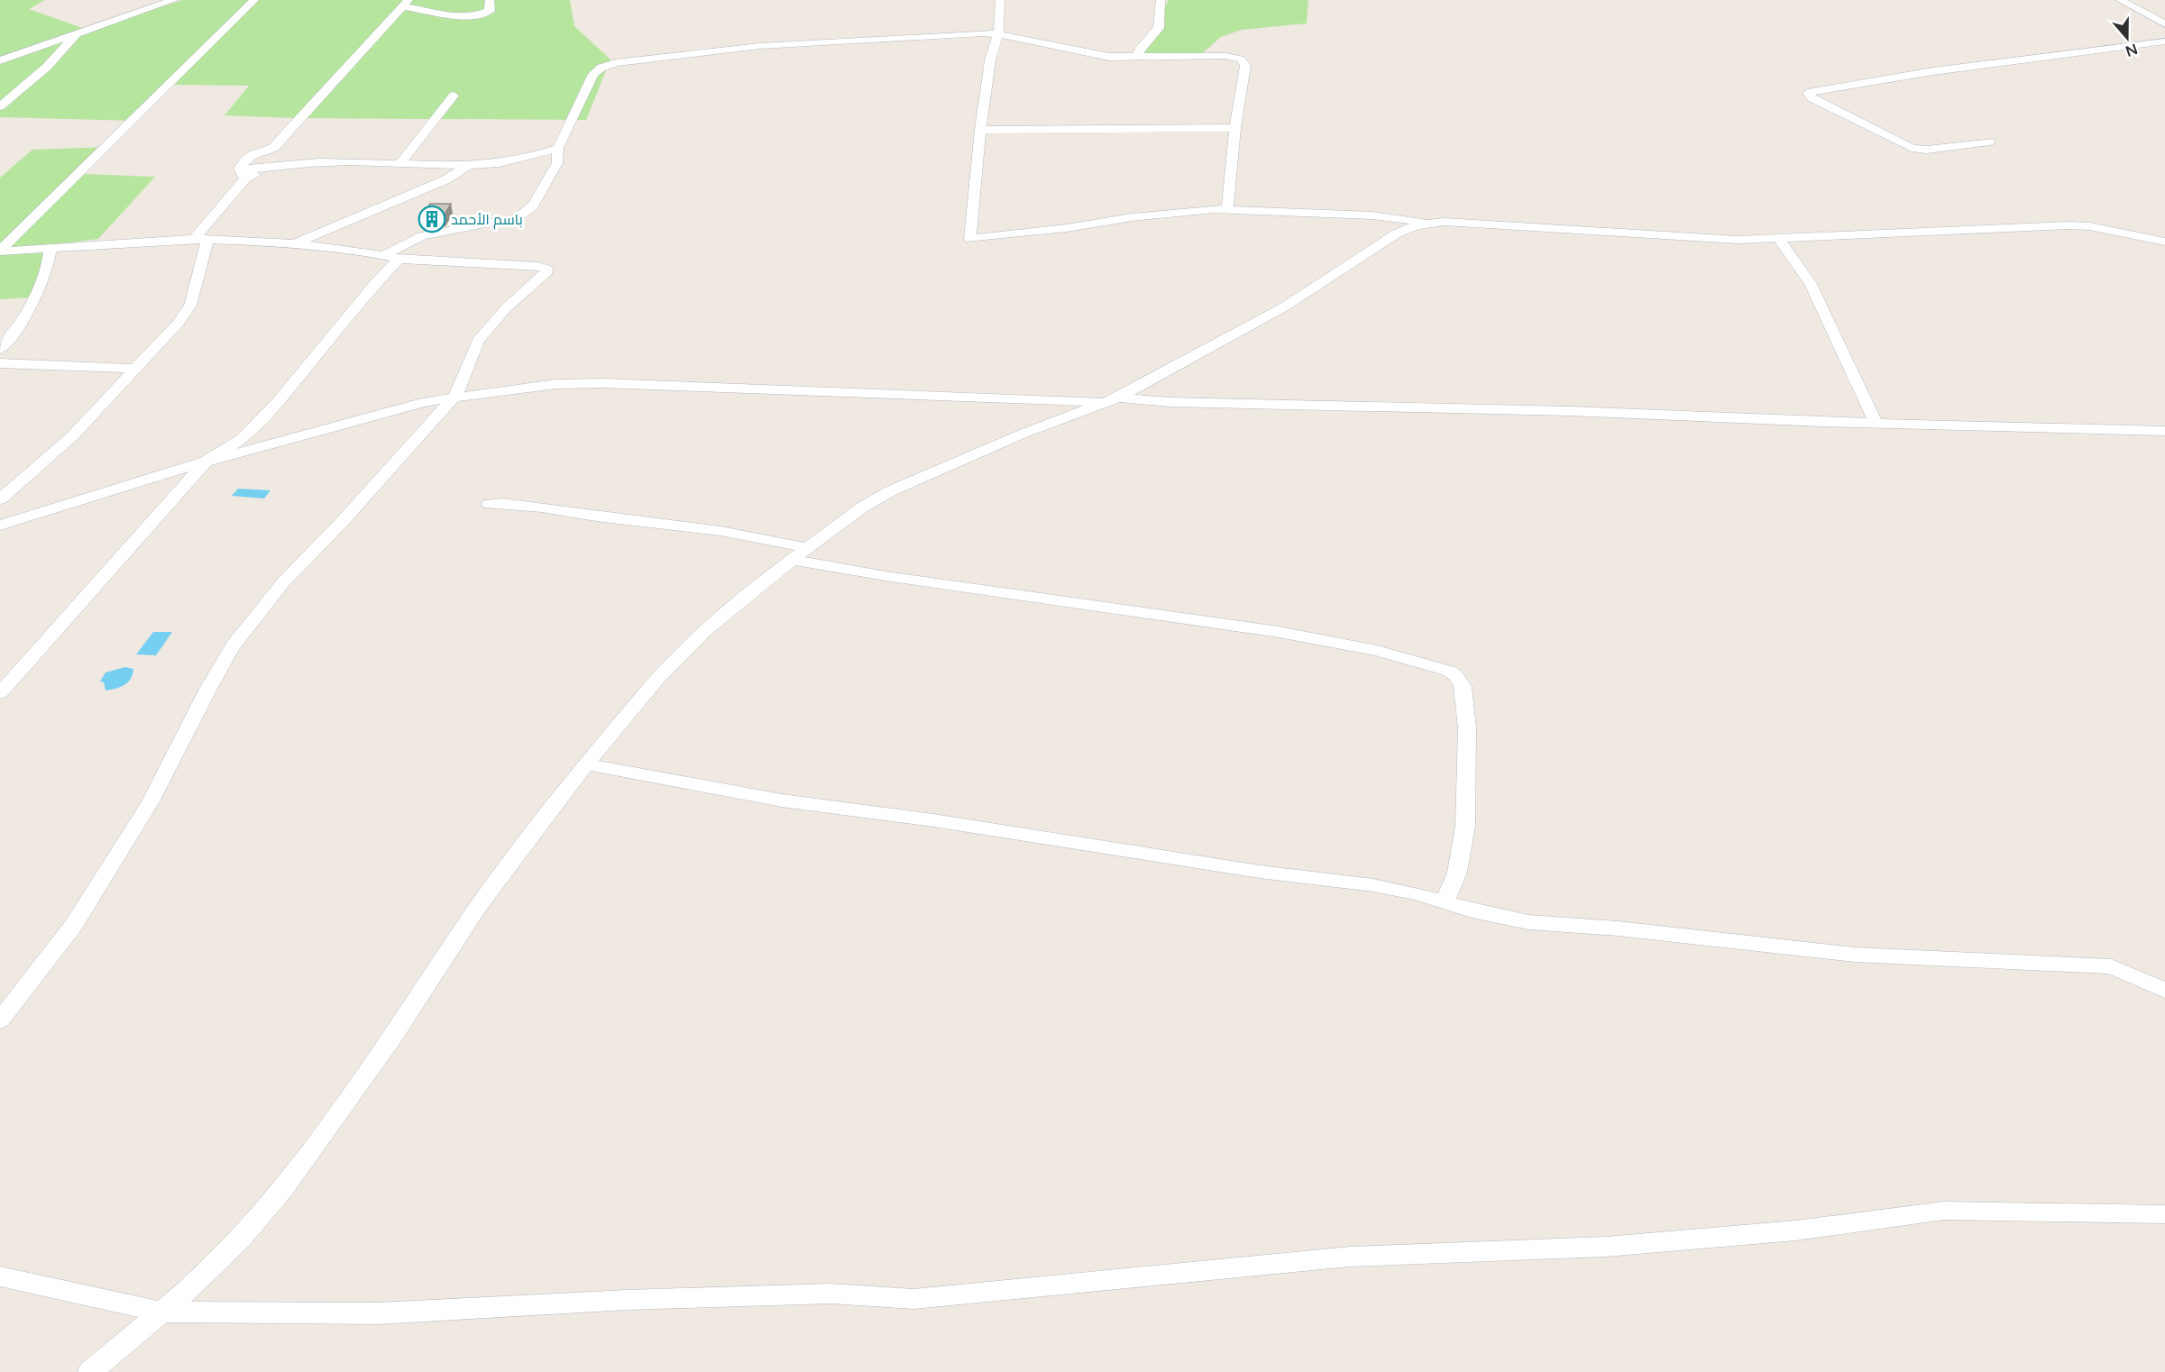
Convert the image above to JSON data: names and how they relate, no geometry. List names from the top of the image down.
{
  "places": {
    "building": ["باسم الأحمد"]
  },
  "north": "bottom"
}
